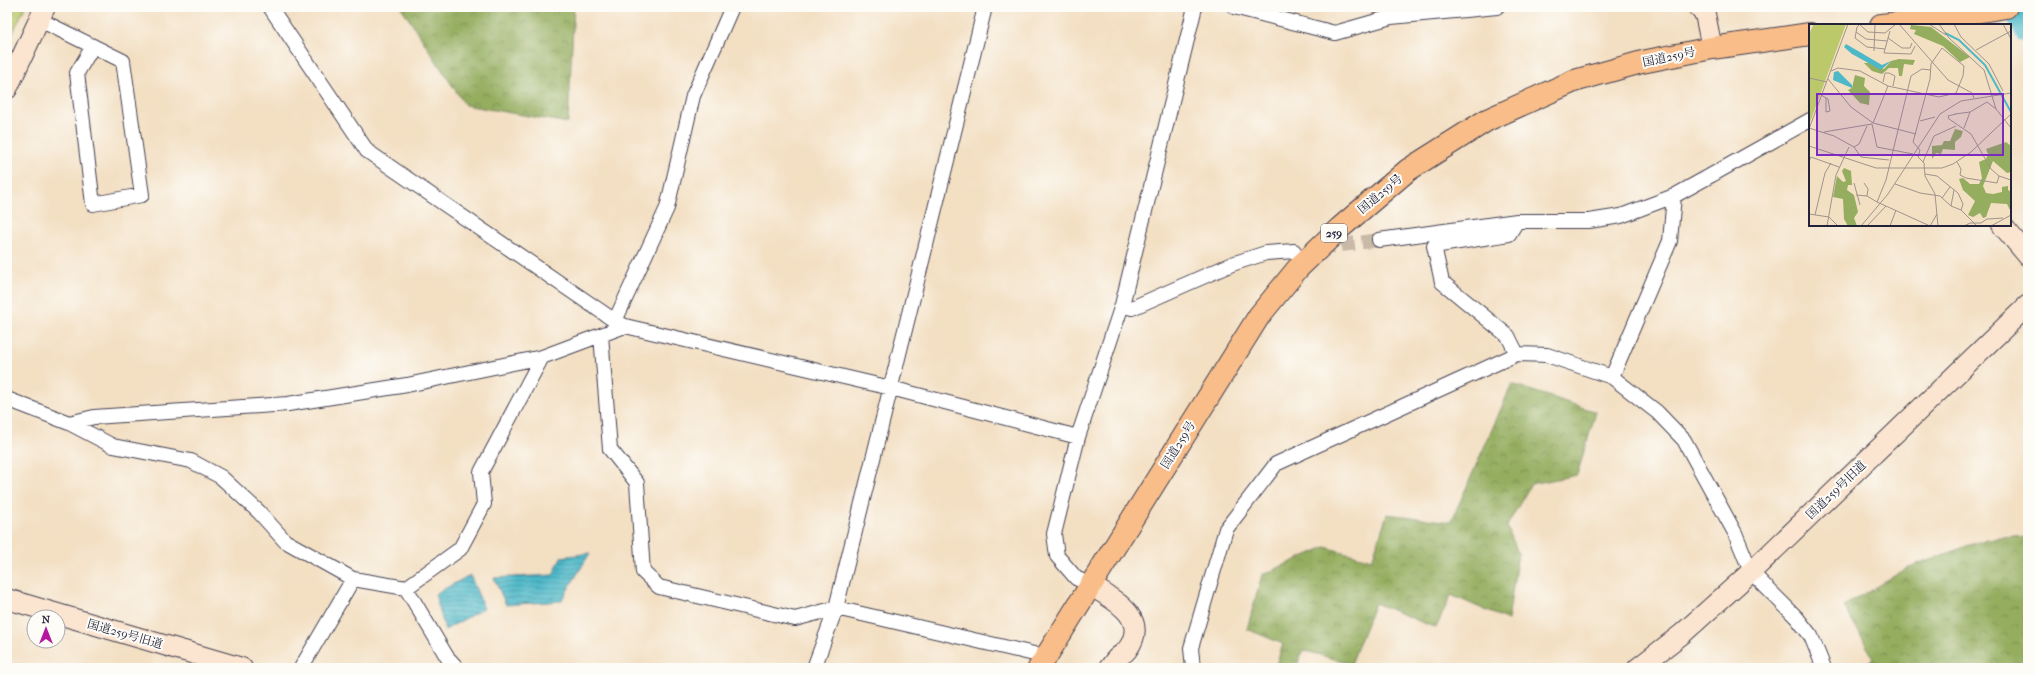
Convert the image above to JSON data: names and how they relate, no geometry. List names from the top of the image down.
{
  "streets": {
    "highway": ["国道259号", "259"],
    "street": ["国道259号旧道"]
  },
  "north": "top"
}
